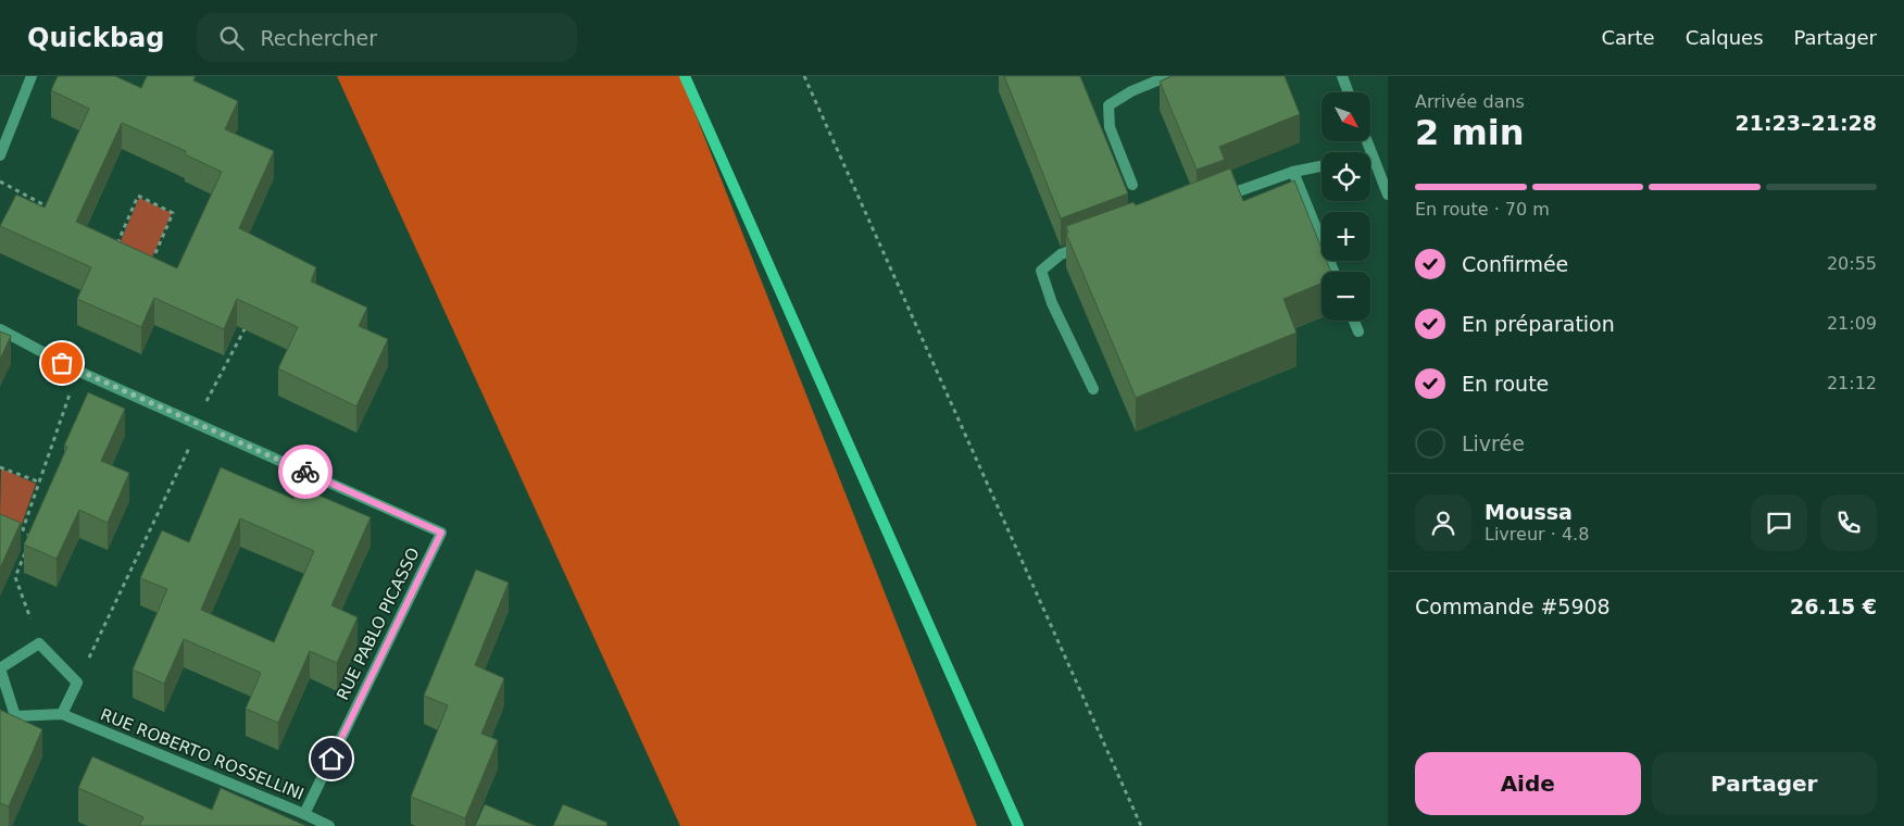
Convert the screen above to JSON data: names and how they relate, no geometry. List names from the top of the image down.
{
  "streets": {
    "street": ["RUE PABLO PICASSO", "RUE ROBERTO ROSSELLINI"]
  },
  "crossings": [
    ["RUE PABLO PICASSO", "RUE ROBERTO ROSSELLINI"]
  ],
  "north": "bottom right",
  "page": {
    "header": "Quickbag",
    "search": "Rechercher",
    "nav": ["Carte", "Calques", "Partager"],
    "heading": ["2 min", "Arrivée dans", "21:23–21:28"],
    "panel": [
      "Moussa",
      "Livreur · 4.8",
      "Commande #5908",
      "26.15 €"
    ],
    "map_buttons": ["+", "−"],
    "bar": "En route · 70 m",
    "list": [
      ["Confirmée", "20:55"],
      ["En préparation", "21:09"],
      ["En route", "21:12"],
      "Livrée"
    ],
    "buttons": ["Aide", "Partager"]
  }
}
